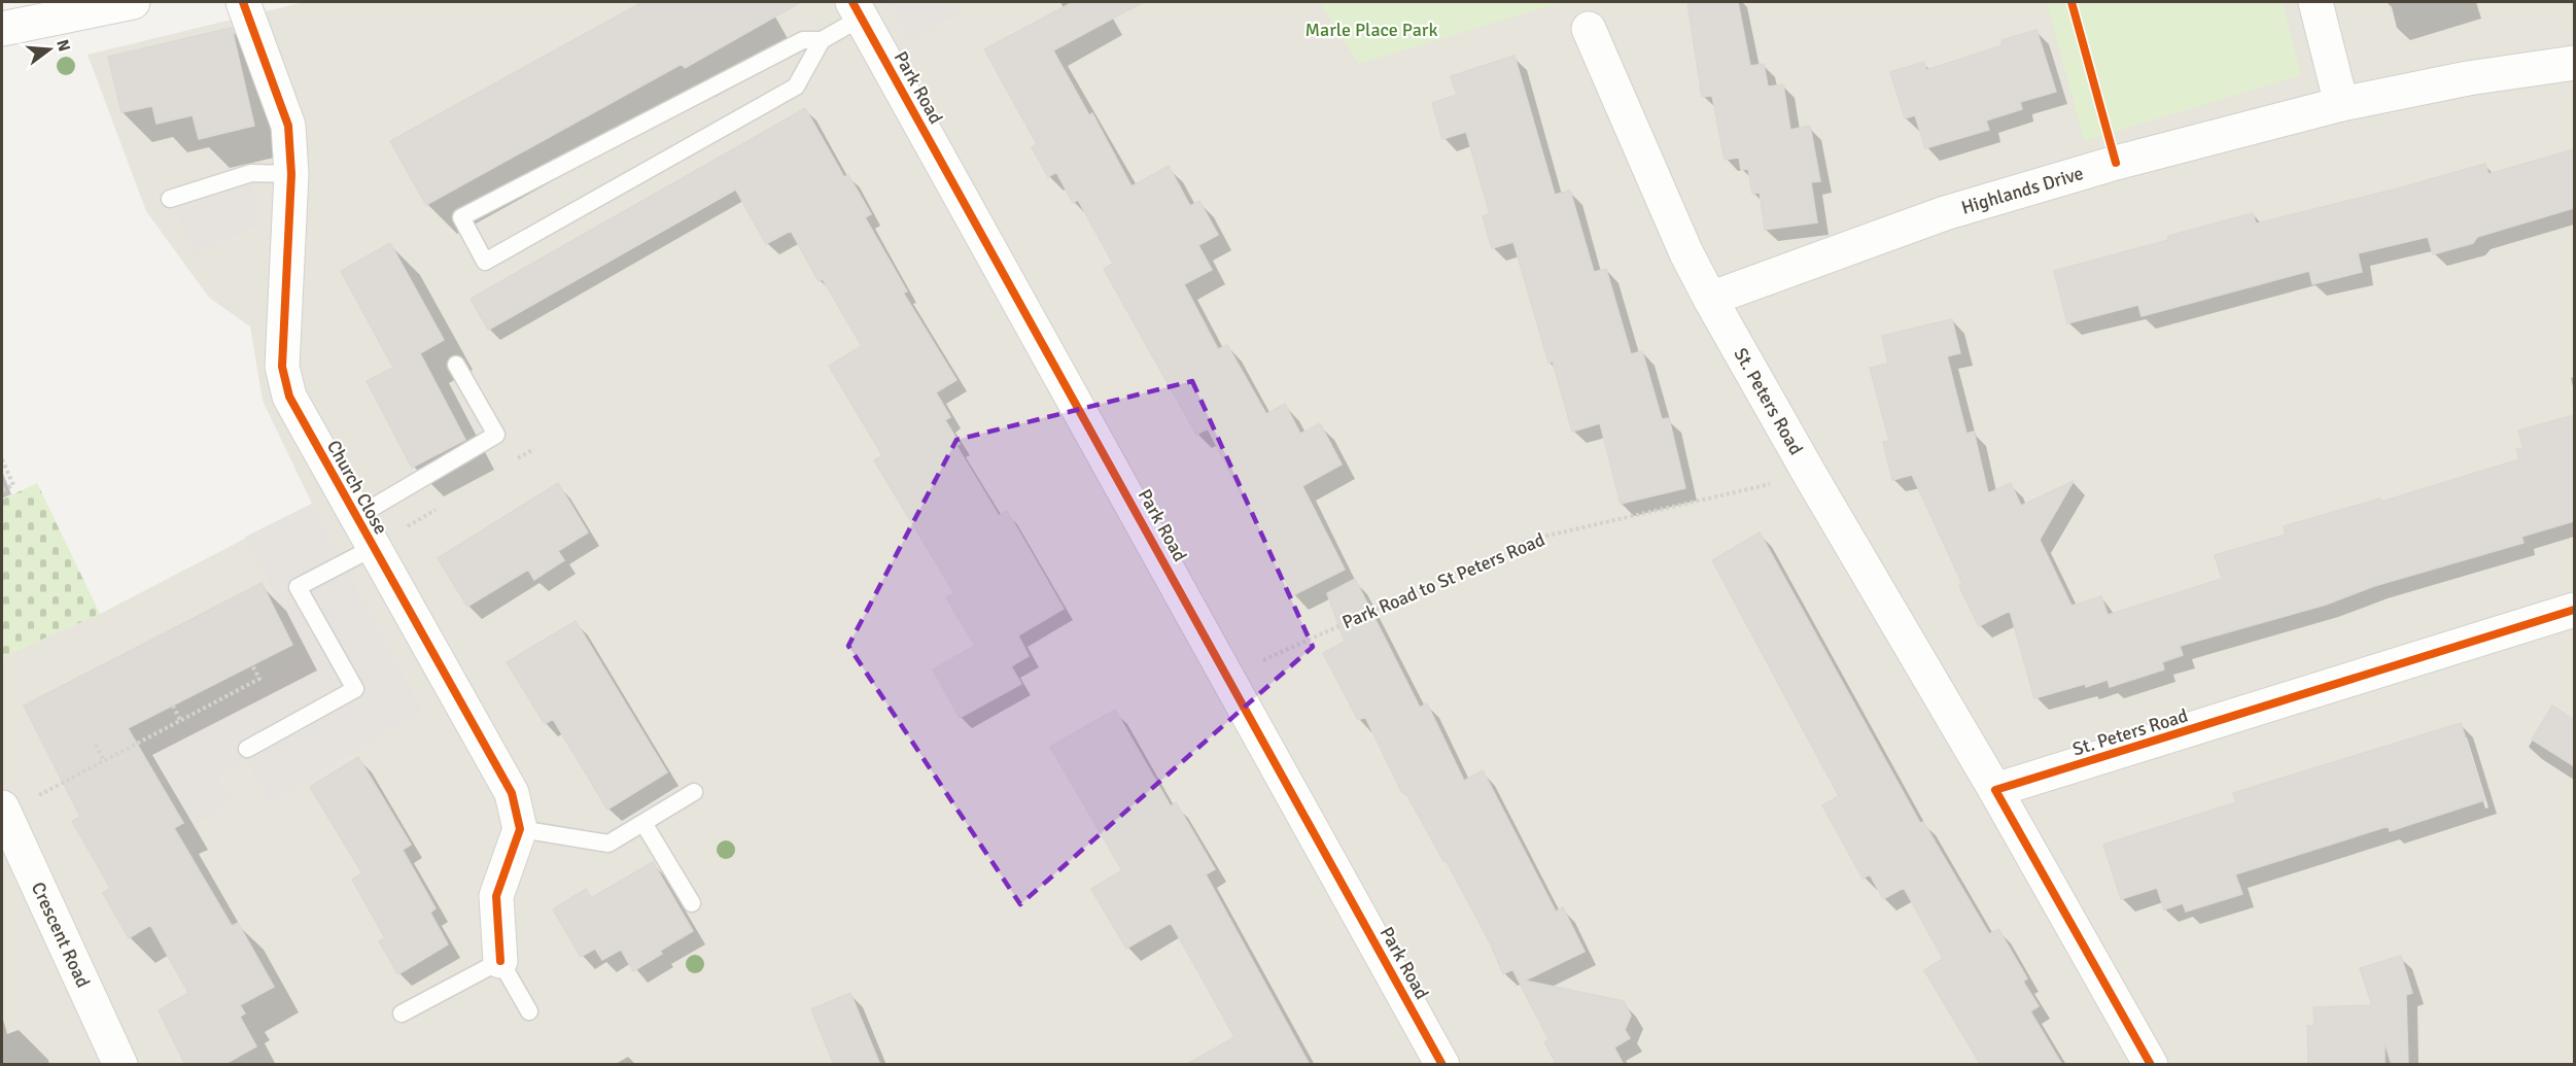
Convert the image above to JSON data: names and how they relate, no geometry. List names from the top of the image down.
{
  "streets": {
    "street": [
      "Park Road",
      "Highlands Drive",
      "St. Peters Road",
      "Church Close",
      "Crescent Road"
    ],
    "path": ["Park Road to St Peters Road"]
  },
  "crossings": [
    ["Park Road", "Park Road to St Peters Road"],
    ["Highlands Drive", "St. Peters Road"],
    ["St. Peters Road", "Park Road to St Peters Road"]
  ],
  "parks": ["Marle Place Park"],
  "north": "right"
}
